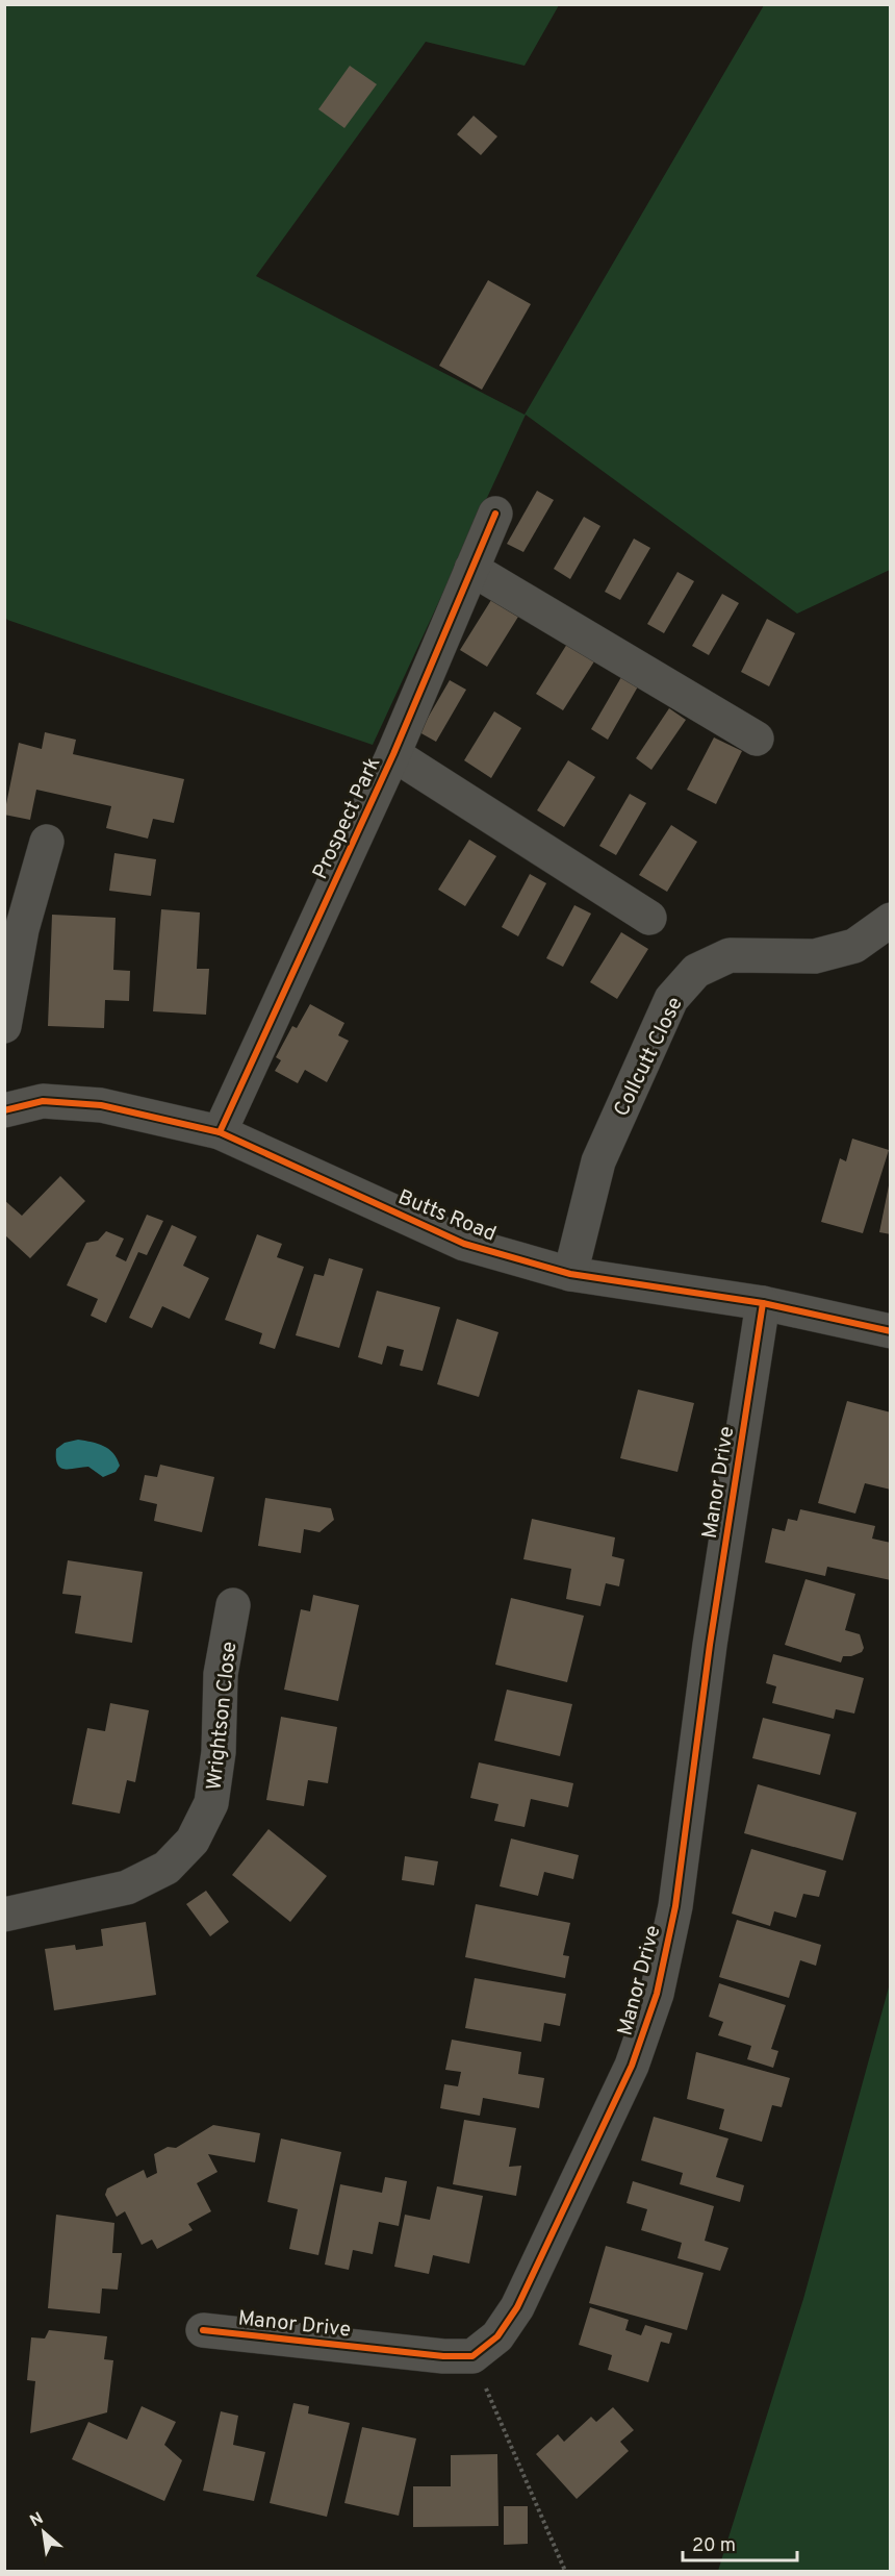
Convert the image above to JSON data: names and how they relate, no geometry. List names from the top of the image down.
{
  "streets": {
    "street": [
      "Prospect Park",
      "Collcutt Close",
      "Butts Road",
      "Manor Drive",
      "Wrightson Close"
    ]
  },
  "crossings": [
    ["Prospect Park", "Butts Road"],
    ["Collcutt Close", "Butts Road"],
    ["Butts Road", "Manor Drive"]
  ],
  "scale_bar": "20 m",
  "north": "top left"
}
